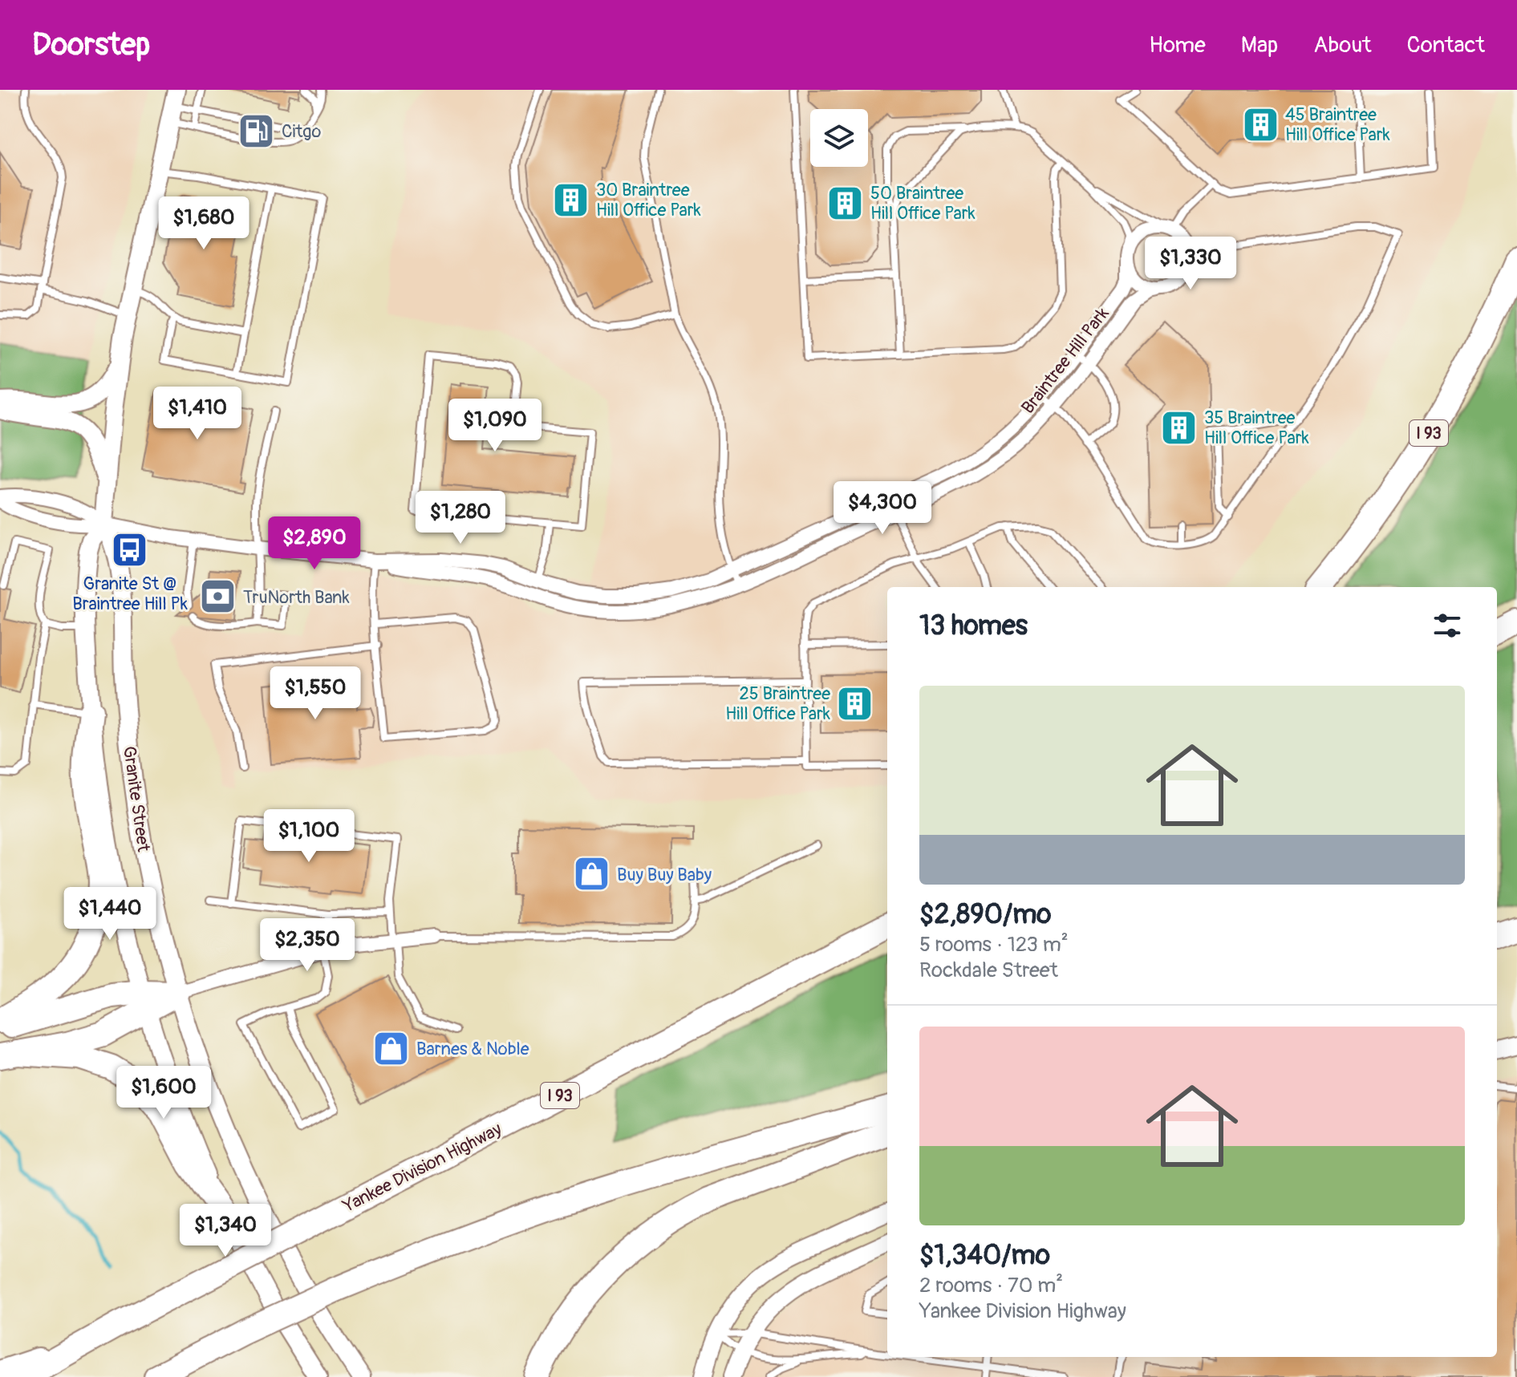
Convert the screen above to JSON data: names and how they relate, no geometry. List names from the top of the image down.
{
  "streets": {
    "highway": ["I 93", "Yankee Division Highway"],
    "main road": ["Granite Street"],
    "street": ["Braintree Hill Park"]
  },
  "crossings": [
    ["I 93", "Yankee Division Highway"]
  ],
  "places": {
    "building": [
      "45 Braintree Hill Office Park",
      "30 Braintree Hill Office Park",
      "50 Braintree Hill Office Park",
      "35 Braintree Hill Office Park",
      "25 Braintree Hill Office Park"
    ],
    "fuel station": ["Citgo"],
    "bus stop": ["Granite St @ Braintree Hill Pk"],
    "bank": ["TruNorth Bank"],
    "shop": ["Buy Buy Baby", "Barnes & Noble"]
  },
  "page": {
    "header": "Doorstep",
    "nav": [
      "Home",
      "Map",
      "About",
      "Contact"
    ],
    "price": [
      "$1,680",
      "$1,330",
      "$1,410",
      "$1,090",
      "$4,300",
      "$1,280",
      "$2,890",
      "$1,550",
      "$1,100",
      "$1,440",
      "$2,350",
      "$1,600",
      "$1,340"
    ],
    "heading": "13 homes",
    "list": [
      {
        "name": "$2,890/mo",
        "note": "5 rooms · 123 m² · Rockdale Street"
      },
      {
        "name": "$1,340/mo",
        "note": "2 rooms · 70 m² · Yankee Division Highway"
      }
    ]
  }
}
